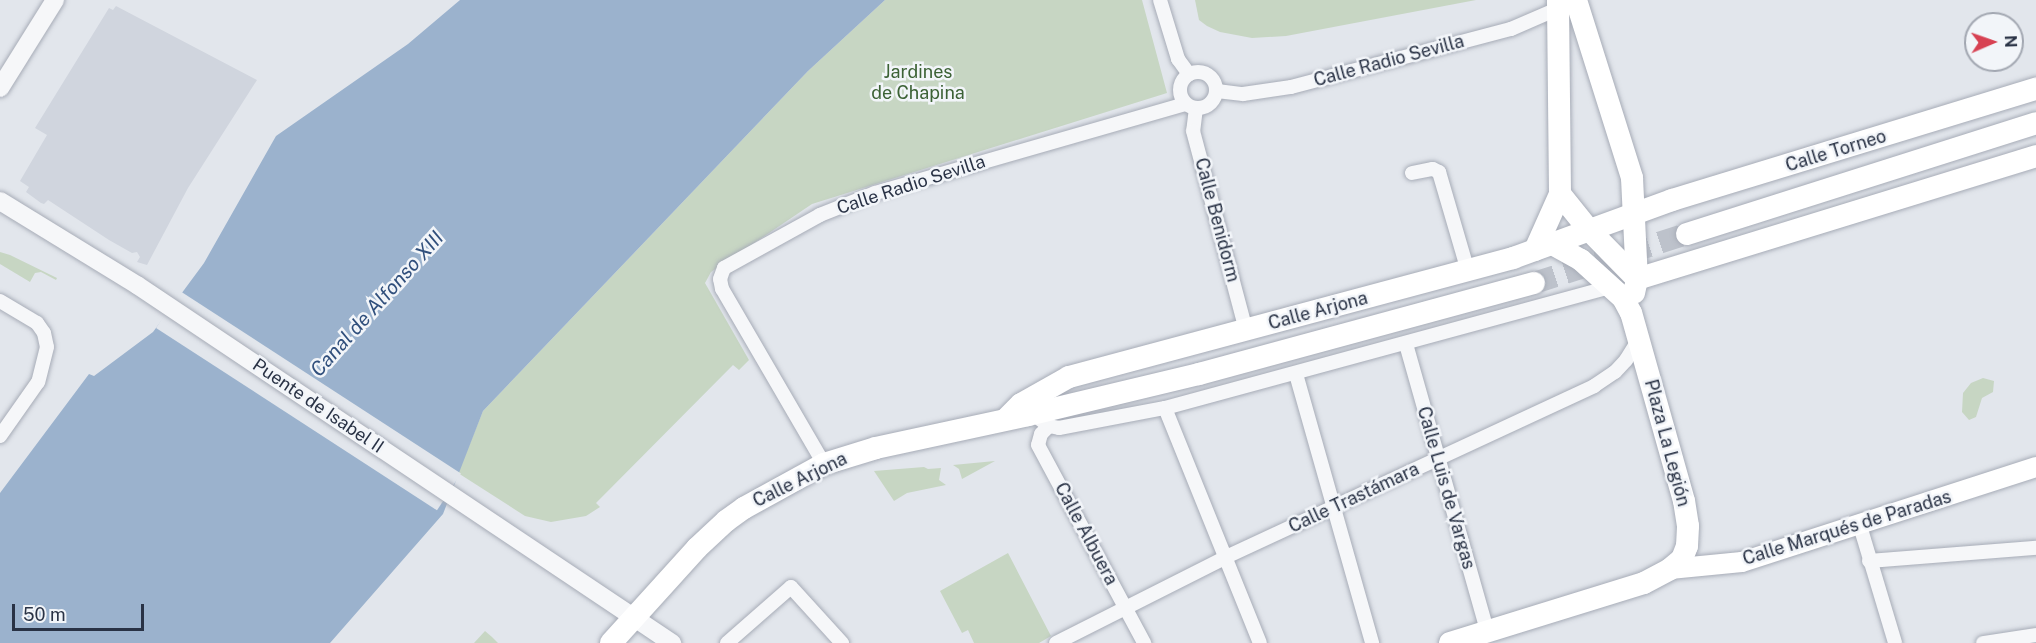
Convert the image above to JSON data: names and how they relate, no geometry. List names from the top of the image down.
{
  "streets": {
    "main road": [
      "Calle Torneo",
      "Calle Arjona",
      "Plaza La Legión",
      "Calle Marqués de Paradas"
    ],
    "street": [
      "Calle Radio Sevilla",
      "Calle Benidorm",
      "Puente de Isabel II",
      "Calle Luis de Vargas",
      "Calle Trastámara",
      "Calle Albuera"
    ]
  },
  "crossings": [
    ["Calle Radio Sevilla", "Calle Benidorm"],
    ["Calle Radio Sevilla", "Calle Arjona"],
    ["Calle Torneo", "Calle Arjona"],
    ["Calle Benidorm", "Calle Arjona"],
    ["Calle Arjona", "Puente de Isabel II"],
    ["Calle Arjona", "Calle Luis de Vargas"],
    ["Calle Arjona", "Calle Albuera"],
    ["Plaza La Legión", "Calle Trastámara"],
    ["Plaza La Legión", "Calle Marqués de Paradas"],
    ["Calle Luis de Vargas", "Calle Trastámara"],
    ["Calle Luis de Vargas", "Calle Marqués de Paradas"],
    ["Calle Trastámara", "Calle Albuera"]
  ],
  "water": ["Canal de Alfonso XIII"],
  "parks": ["Jardines de Chapina"],
  "scale_bar": "50 m",
  "north": "right"
}
